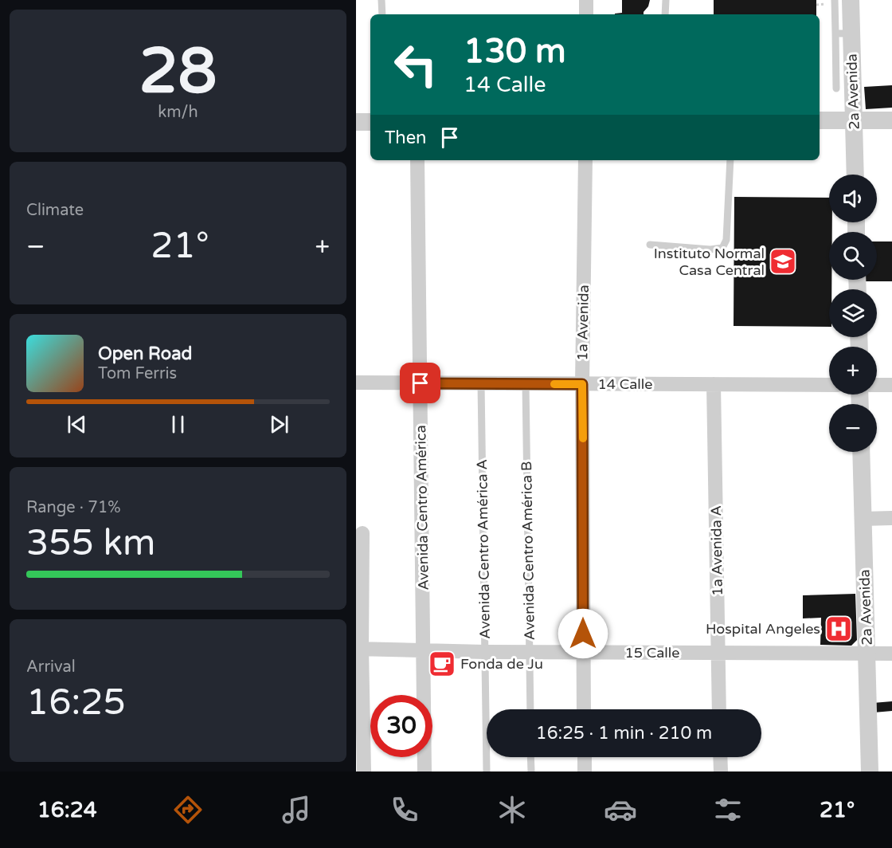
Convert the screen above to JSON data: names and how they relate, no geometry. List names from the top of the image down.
{
  "streets": {
    "street": [
      "2a Avenida",
      "1a Avenida",
      "14 Calle",
      "Avenida Centro América",
      "1a Avenida A",
      "15 Calle"
    ],
    "lane": ["Avenida Centro América A", "Avenida Centro América B"]
  },
  "crossings": [
    ["2a Avenida", "15 Calle"],
    ["1a Avenida", "14 Calle"],
    ["1a Avenida", "15 Calle"],
    ["14 Calle", "Avenida Centro América"],
    ["14 Calle", "Avenida Centro América A"],
    ["14 Calle", "Avenida Centro América B"],
    ["14 Calle", "1a Avenida A"],
    ["Avenida Centro América", "15 Calle"],
    ["Avenida Centro América A", "15 Calle"],
    ["Avenida Centro América B", "15 Calle"],
    ["1a Avenida A", "15 Calle"]
  ],
  "places": {
    "school or university": ["Instituto Normal Casa Central"],
    "hospital": ["Hospital Angeles"],
    "cafe": ["Fonda de Ju"]
  },
  "page": {
    "tile": [
      ["28", "km/h"],
      "Climate",
      ["Range · 71%", "355 km"],
      ["Arrival", "16:25"]
    ],
    "turn": ["130 m", "14 Calle"],
    "then": "Then",
    "map_buttons": ["+", "−"],
    "heat": ["−", "21°", "+"],
    "song": ["Open Road", "Tom Ferris"],
    "limit": "30",
    "trip": "16:25 · 1 min · 210 m",
    "tabs": ["16:24", "21°"]
  }
}
